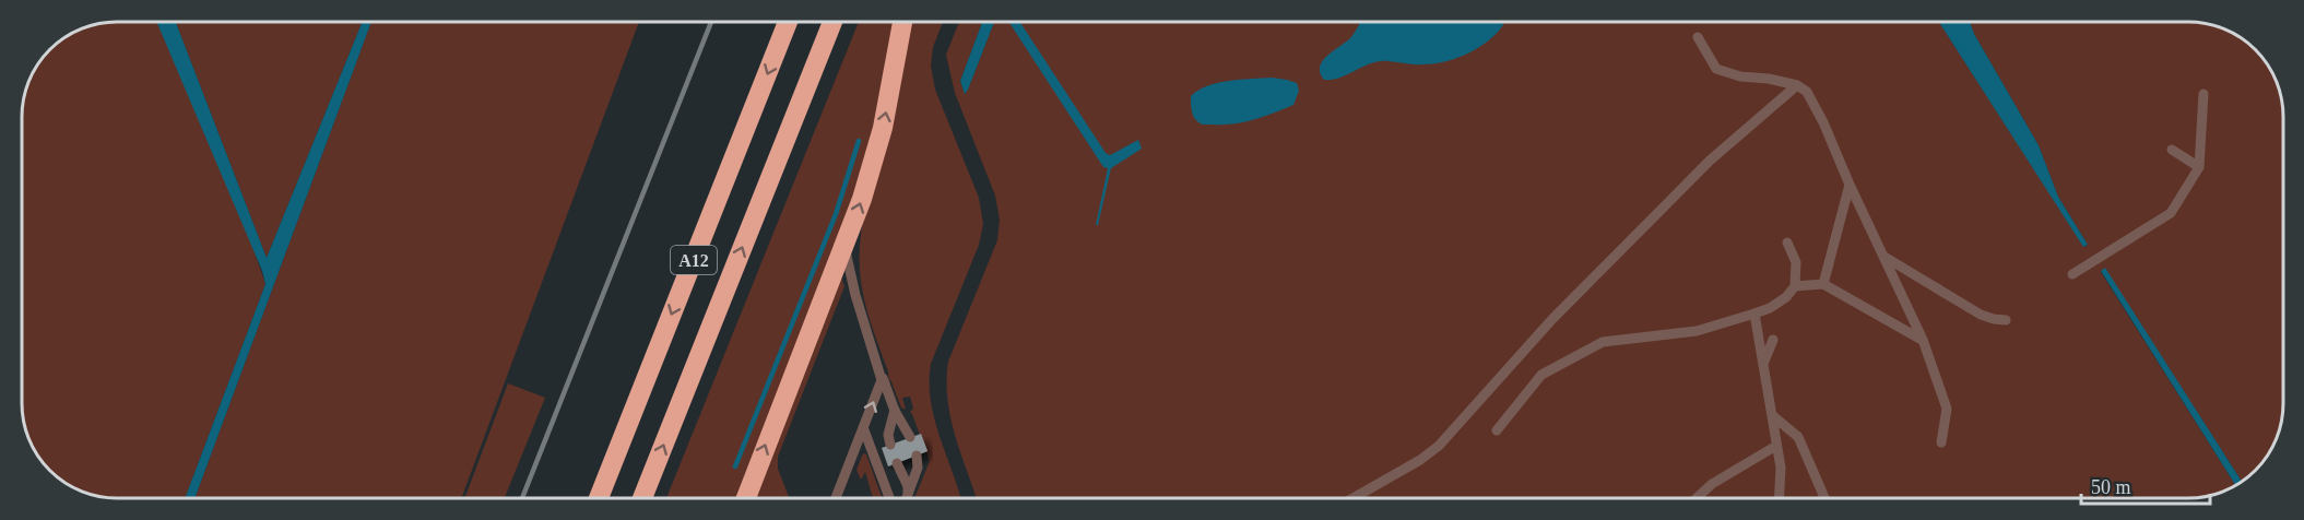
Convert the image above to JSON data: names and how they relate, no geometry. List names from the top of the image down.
{
  "streets": {
    "highway": ["A12"]
  },
  "scale_bar": "50 m"
}
